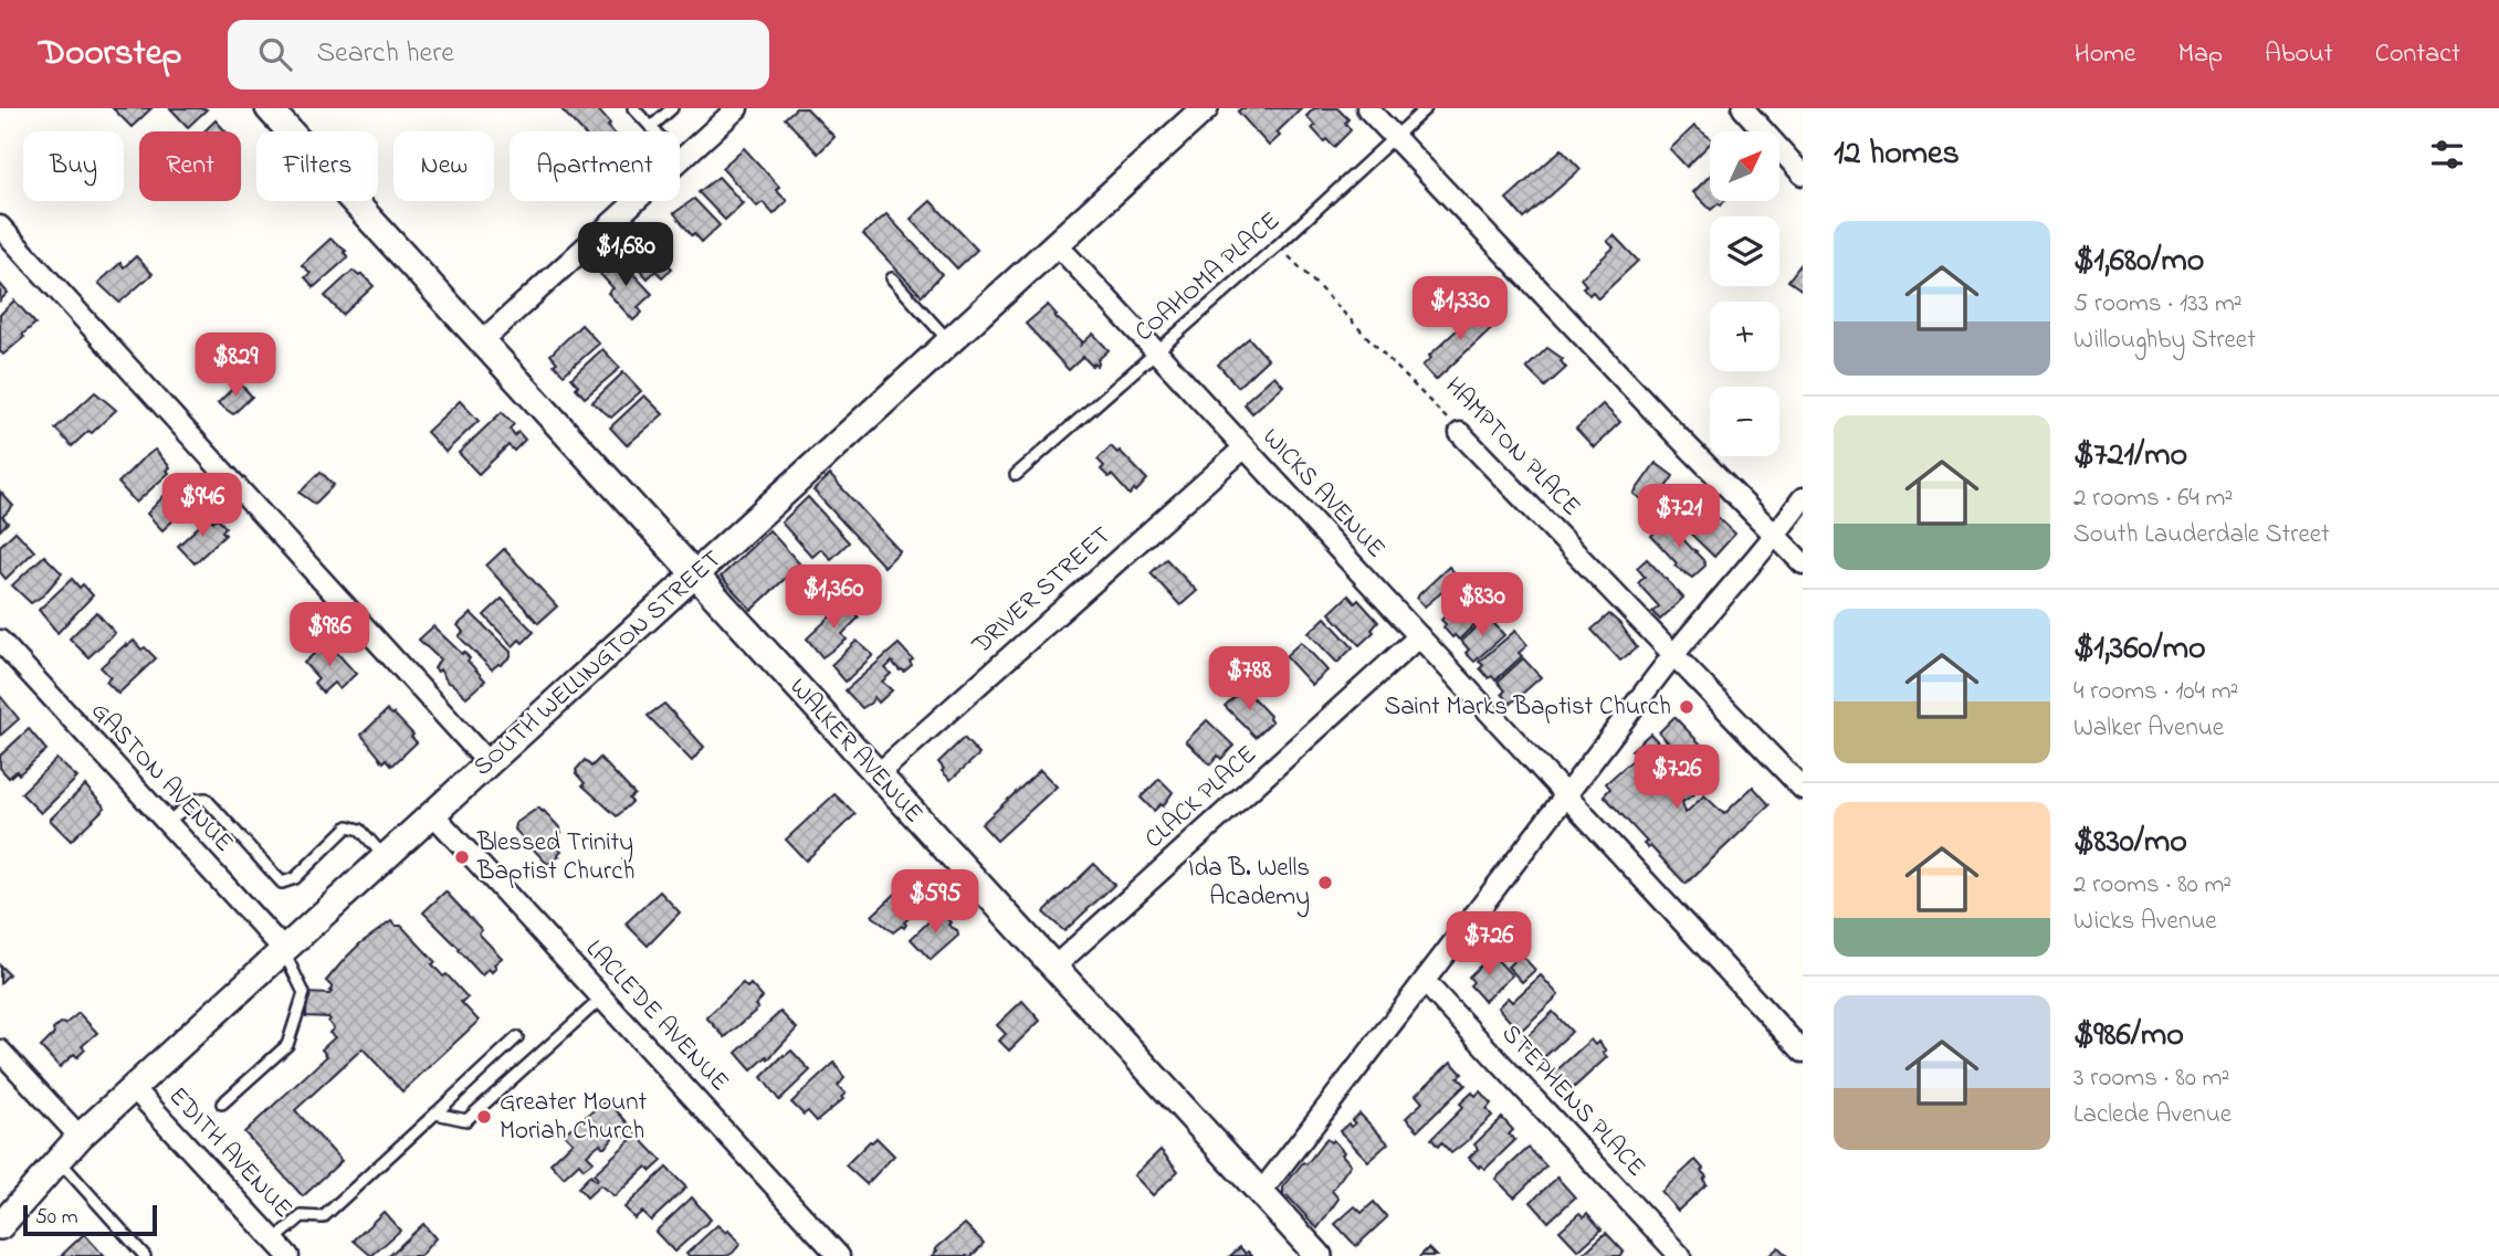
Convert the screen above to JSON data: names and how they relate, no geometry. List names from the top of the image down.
{
  "streets": {
    "street": [
      "HAMPTON PLACE",
      "WICKS AVENUE",
      "DRIVER STREET",
      "SOUTH WELLINGTON STREET",
      "WALKER AVENUE",
      "GASTON AVENUE",
      "CLACK PLACE",
      "LACLEDE AVENUE",
      "STEPHENS PLACE",
      "EDITH AVENUE"
    ],
    "lane": ["COAHOMA PLACE"]
  },
  "crossings": [
    ["COAHOMA PLACE", "HAMPTON PLACE"],
    ["COAHOMA PLACE", "WICKS AVENUE"],
    ["WICKS AVENUE", "DRIVER STREET"],
    ["WICKS AVENUE", "SOUTH WELLINGTON STREET"],
    ["WICKS AVENUE", "CLACK PLACE"],
    ["DRIVER STREET", "WALKER AVENUE"],
    ["SOUTH WELLINGTON STREET", "WALKER AVENUE"],
    ["SOUTH WELLINGTON STREET", "GASTON AVENUE"],
    ["SOUTH WELLINGTON STREET", "LACLEDE AVENUE"],
    ["SOUTH WELLINGTON STREET", "EDITH AVENUE"],
    ["WALKER AVENUE", "CLACK PLACE"]
  ],
  "places": [
    "Saint Marks Baptist Church",
    "Blessed Trinity Baptist Church",
    "Ida B. Wells Academy",
    "Greater Mount Moriah Church"
  ],
  "scale_bar": "50 m",
  "north": "top right",
  "page": {
    "header": "Doorstep",
    "search": "Search here",
    "nav": [
      "Home",
      "Map",
      "About",
      "Contact"
    ],
    "heading": "12 homes",
    "map_buttons": ["+", "−"],
    "chip": [
      "Buy",
      "Rent",
      "Filters",
      "New",
      "Apartment"
    ],
    "list": [
      {
        "name": "$1,680/mo",
        "note": "5 rooms · 133 m² · Willoughby Street"
      },
      {
        "name": "$721/mo",
        "note": "2 rooms · 64 m² · South Lauderdale Street"
      },
      {
        "name": "$1,360/mo",
        "note": "4 rooms · 104 m² · Walker Avenue"
      },
      {
        "name": "$830/mo",
        "note": "2 rooms · 80 m² · Wicks Avenue"
      },
      {
        "name": "$986/mo",
        "note": "3 rooms · 80 m² · Laclede Avenue"
      }
    ],
    "price": [
      "$1,680",
      "$1,330",
      "$829",
      "$946",
      "$721",
      "$1,360",
      "$830",
      "$986",
      "$788",
      "$726",
      "$595",
      "$726"
    ],
    "scale": "50 m"
  }
}
